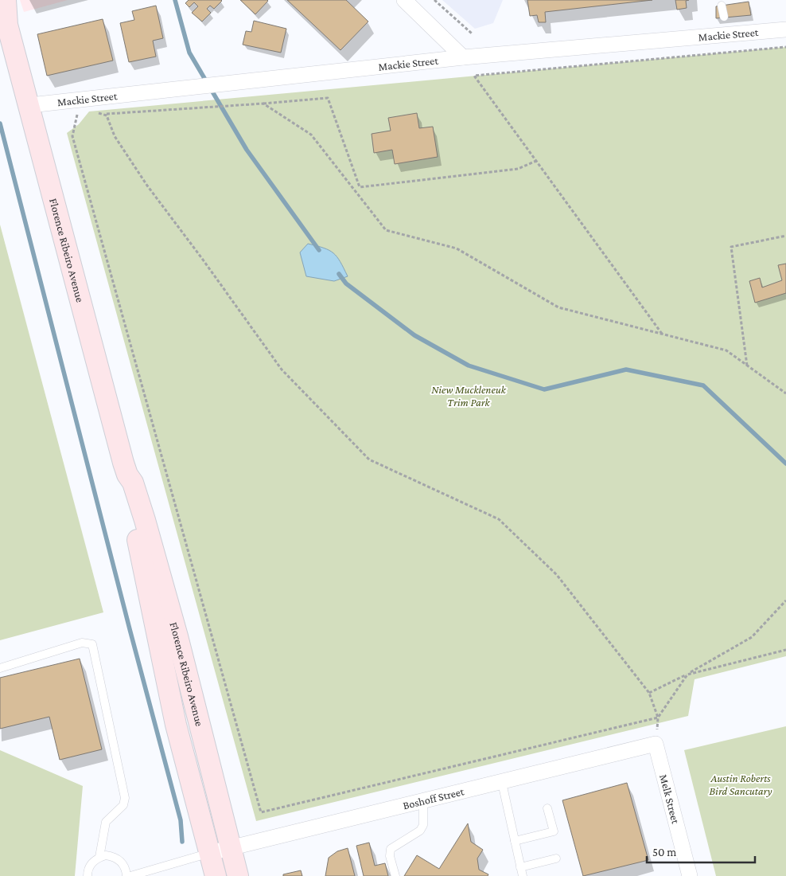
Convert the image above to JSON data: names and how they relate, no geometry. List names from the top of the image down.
{
  "streets": {
    "main road": ["Florence Ribeiro Avenue"],
    "street": ["Mackie Street", "Melk Street", "Boshoff Street"]
  },
  "crossings": [
    ["Mackie Street", "Florence Ribeiro Avenue"],
    ["Florence Ribeiro Avenue", "Boshoff Street"],
    ["Melk Street", "Boshoff Street"]
  ],
  "parks": ["Niew Muckleneuk Trim Park", "Austin Roberts Bird Sancutary"],
  "scale_bar": "50 m"
}
